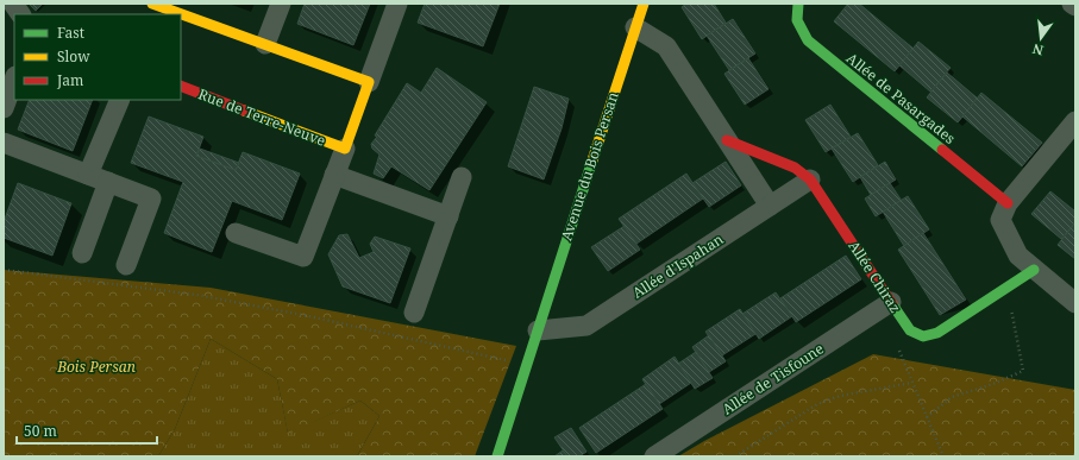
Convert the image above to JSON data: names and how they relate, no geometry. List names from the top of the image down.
{
  "streets": {
    "street": [
      "Allée de Pasargades",
      "Rue de Terre-Neuve",
      "Avenue du Bois Persan",
      "Allée d'Ispahan",
      "Allée Chiraz",
      "Allée de Tisfoune"
    ]
  },
  "crossings": [
    ["Avenue du Bois Persan", "Allée d'Ispahan"],
    ["Allée d'Ispahan", "Allée Chiraz"],
    ["Allée Chiraz", "Allée de Tisfoune"]
  ],
  "parks": ["Bois Persan"],
  "legend": ["Fast", "Slow", "Jam"],
  "scale_bar": "50 m",
  "north": "bottom"
}
